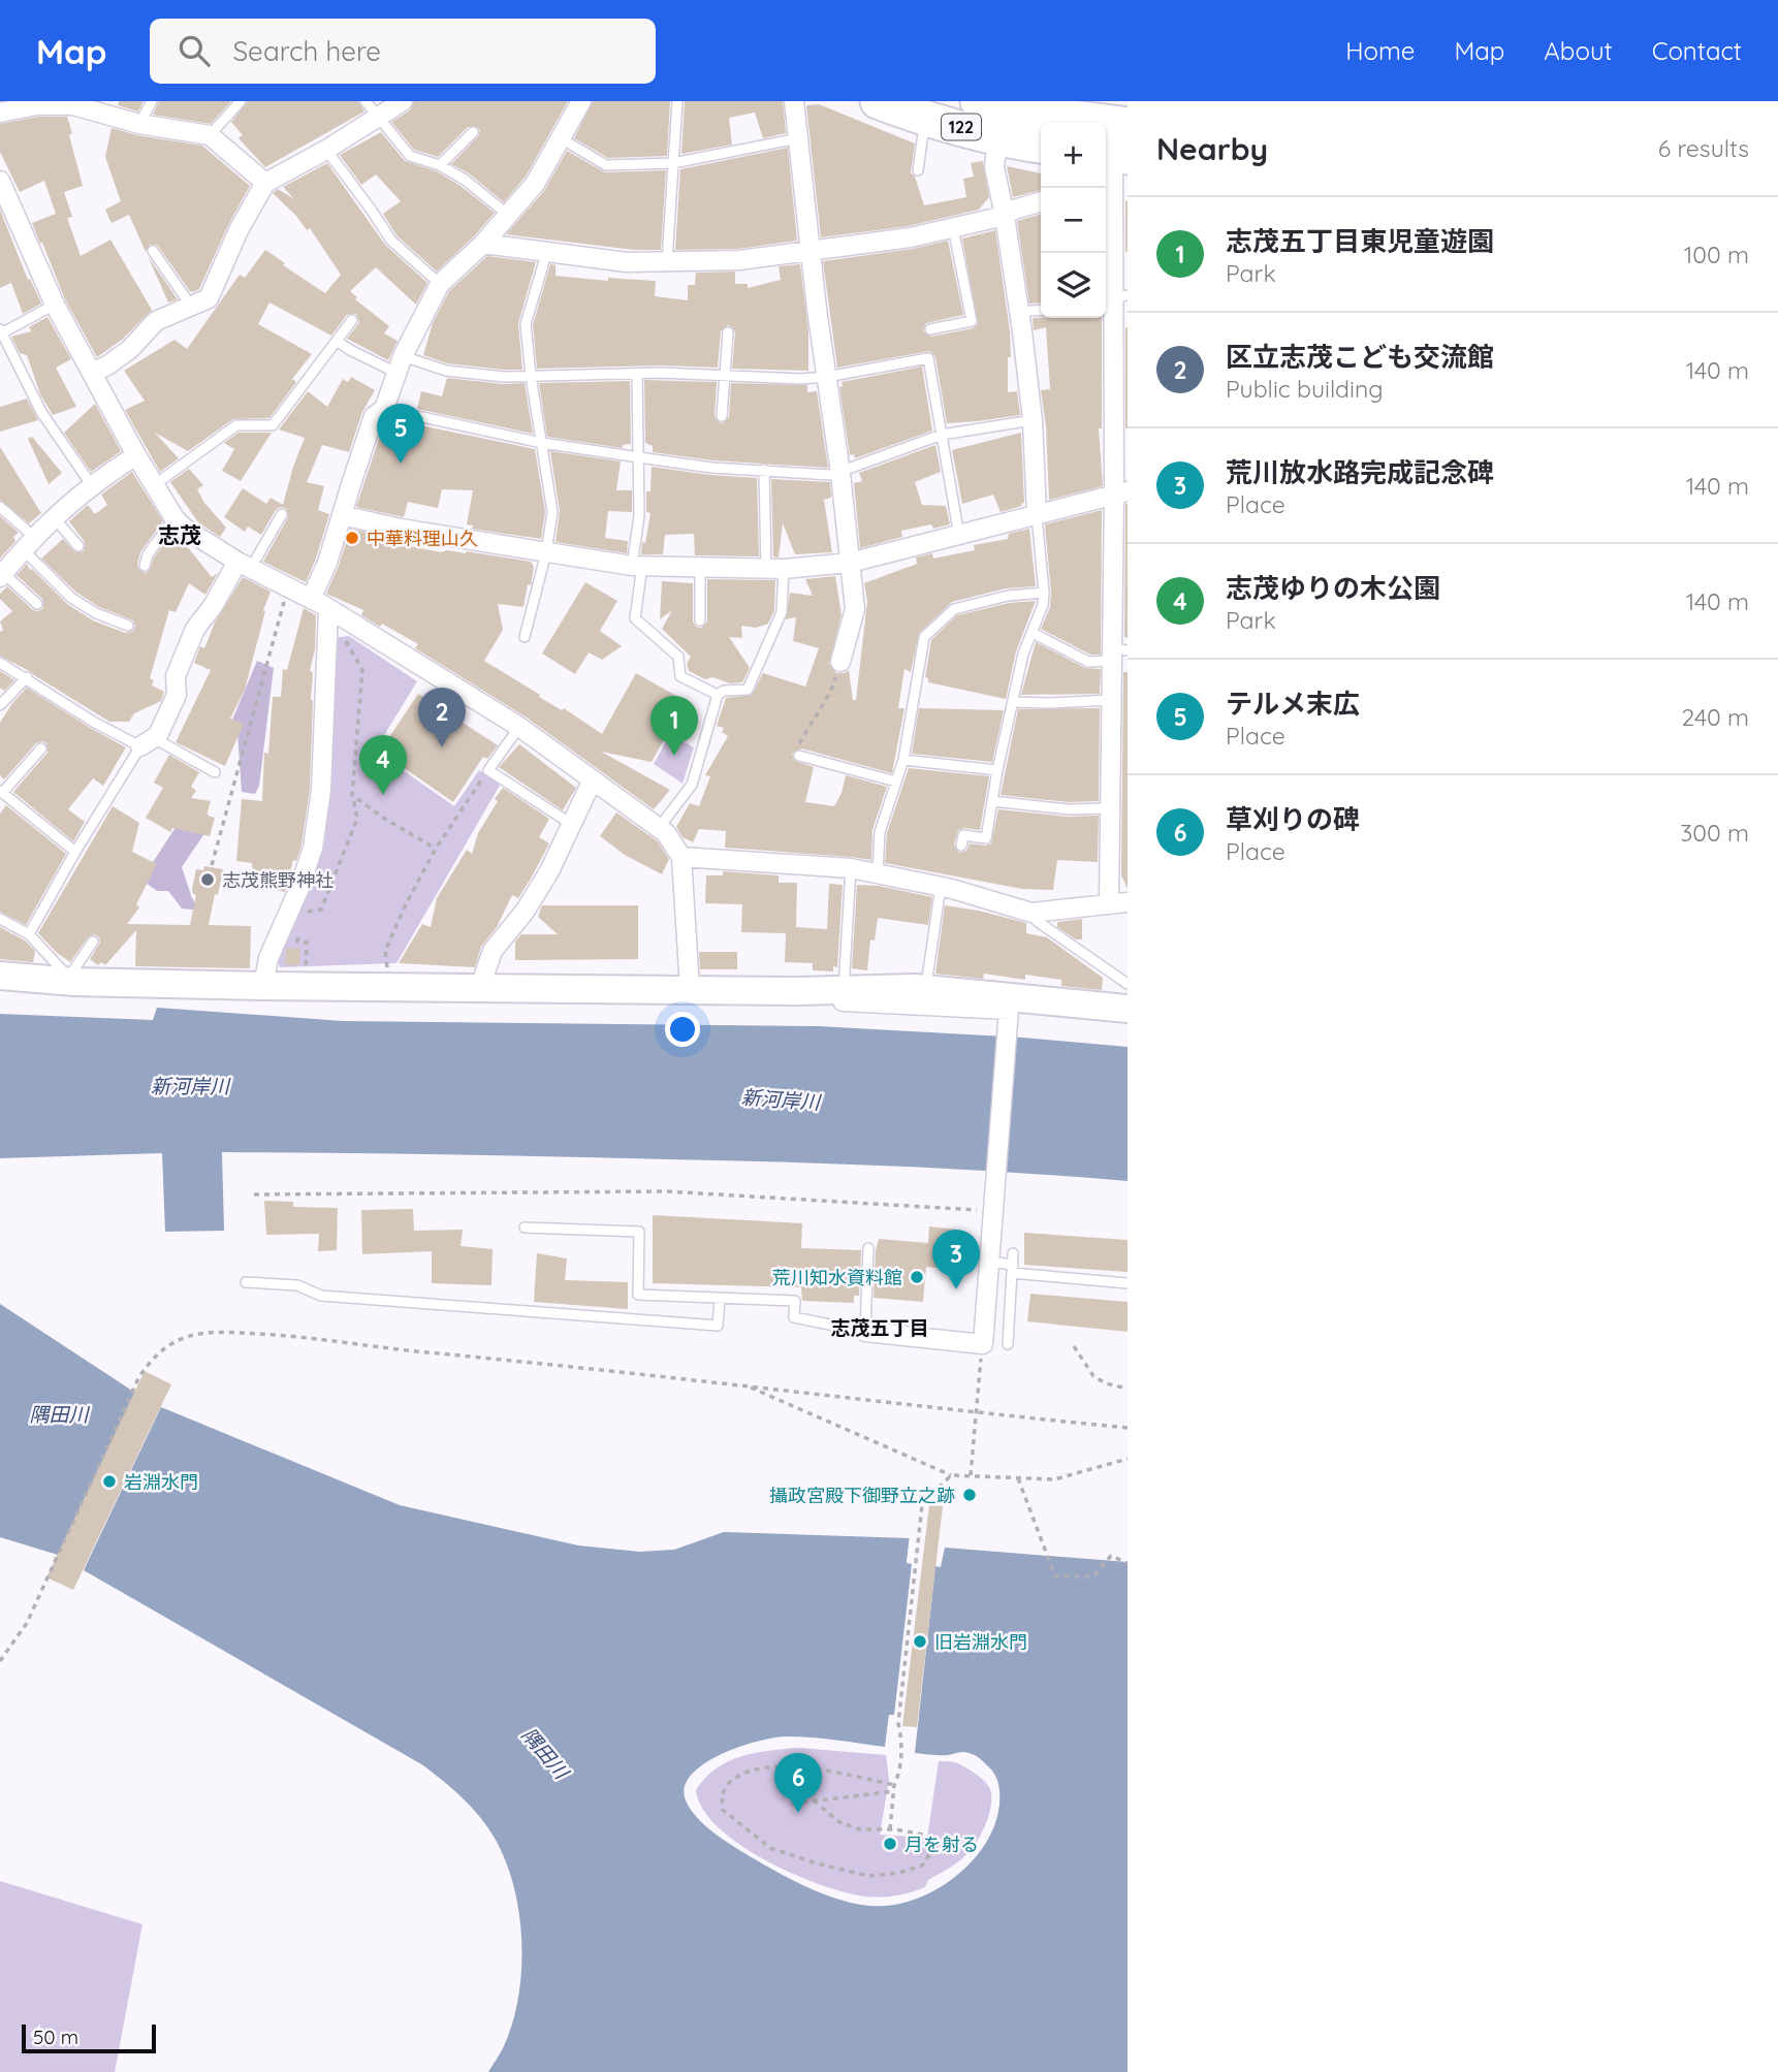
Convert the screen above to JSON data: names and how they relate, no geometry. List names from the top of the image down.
{
  "streets": {
    "highway": ["122"]
  },
  "districts": ["志茂", "志茂五丁目"],
  "water": ["新河岸川", "隅田川"],
  "places": [
    "中華料理山久",
    "志茂熊野神社",
    "荒川知水資料館",
    "岩淵水門",
    "攝政宮殿下御野立之跡",
    "旧岩淵水門",
    "月を射る"
  ],
  "scale_bar": "50 m",
  "page": {
    "header": "Map",
    "search": "Search here",
    "nav": [
      "Home",
      "Map",
      "About",
      "Contact"
    ],
    "heading": ["Nearby", "6 results"],
    "map_buttons": ["+", "−"],
    "list": [
      {
        "mark": "1",
        "name": "志茂五丁目東児童遊園",
        "note": "Park",
        "value": "100 m"
      },
      {
        "mark": "2",
        "name": "区立志茂こども交流館",
        "note": "Public building",
        "value": "140 m"
      },
      {
        "mark": "3",
        "name": "荒川放水路完成記念碑",
        "note": "Place",
        "value": "140 m"
      },
      {
        "mark": "4",
        "name": "志茂ゆりの木公園",
        "note": "Park",
        "value": "140 m"
      },
      {
        "mark": "5",
        "name": "テルメ末広",
        "note": "Place",
        "value": "240 m"
      },
      {
        "mark": "6",
        "name": "草刈りの碑",
        "note": "Place",
        "value": "300 m"
      }
    ],
    "pins": [
      "5",
      "2",
      "1",
      "4",
      "3",
      "6"
    ],
    "scale": "50 m"
  }
}
